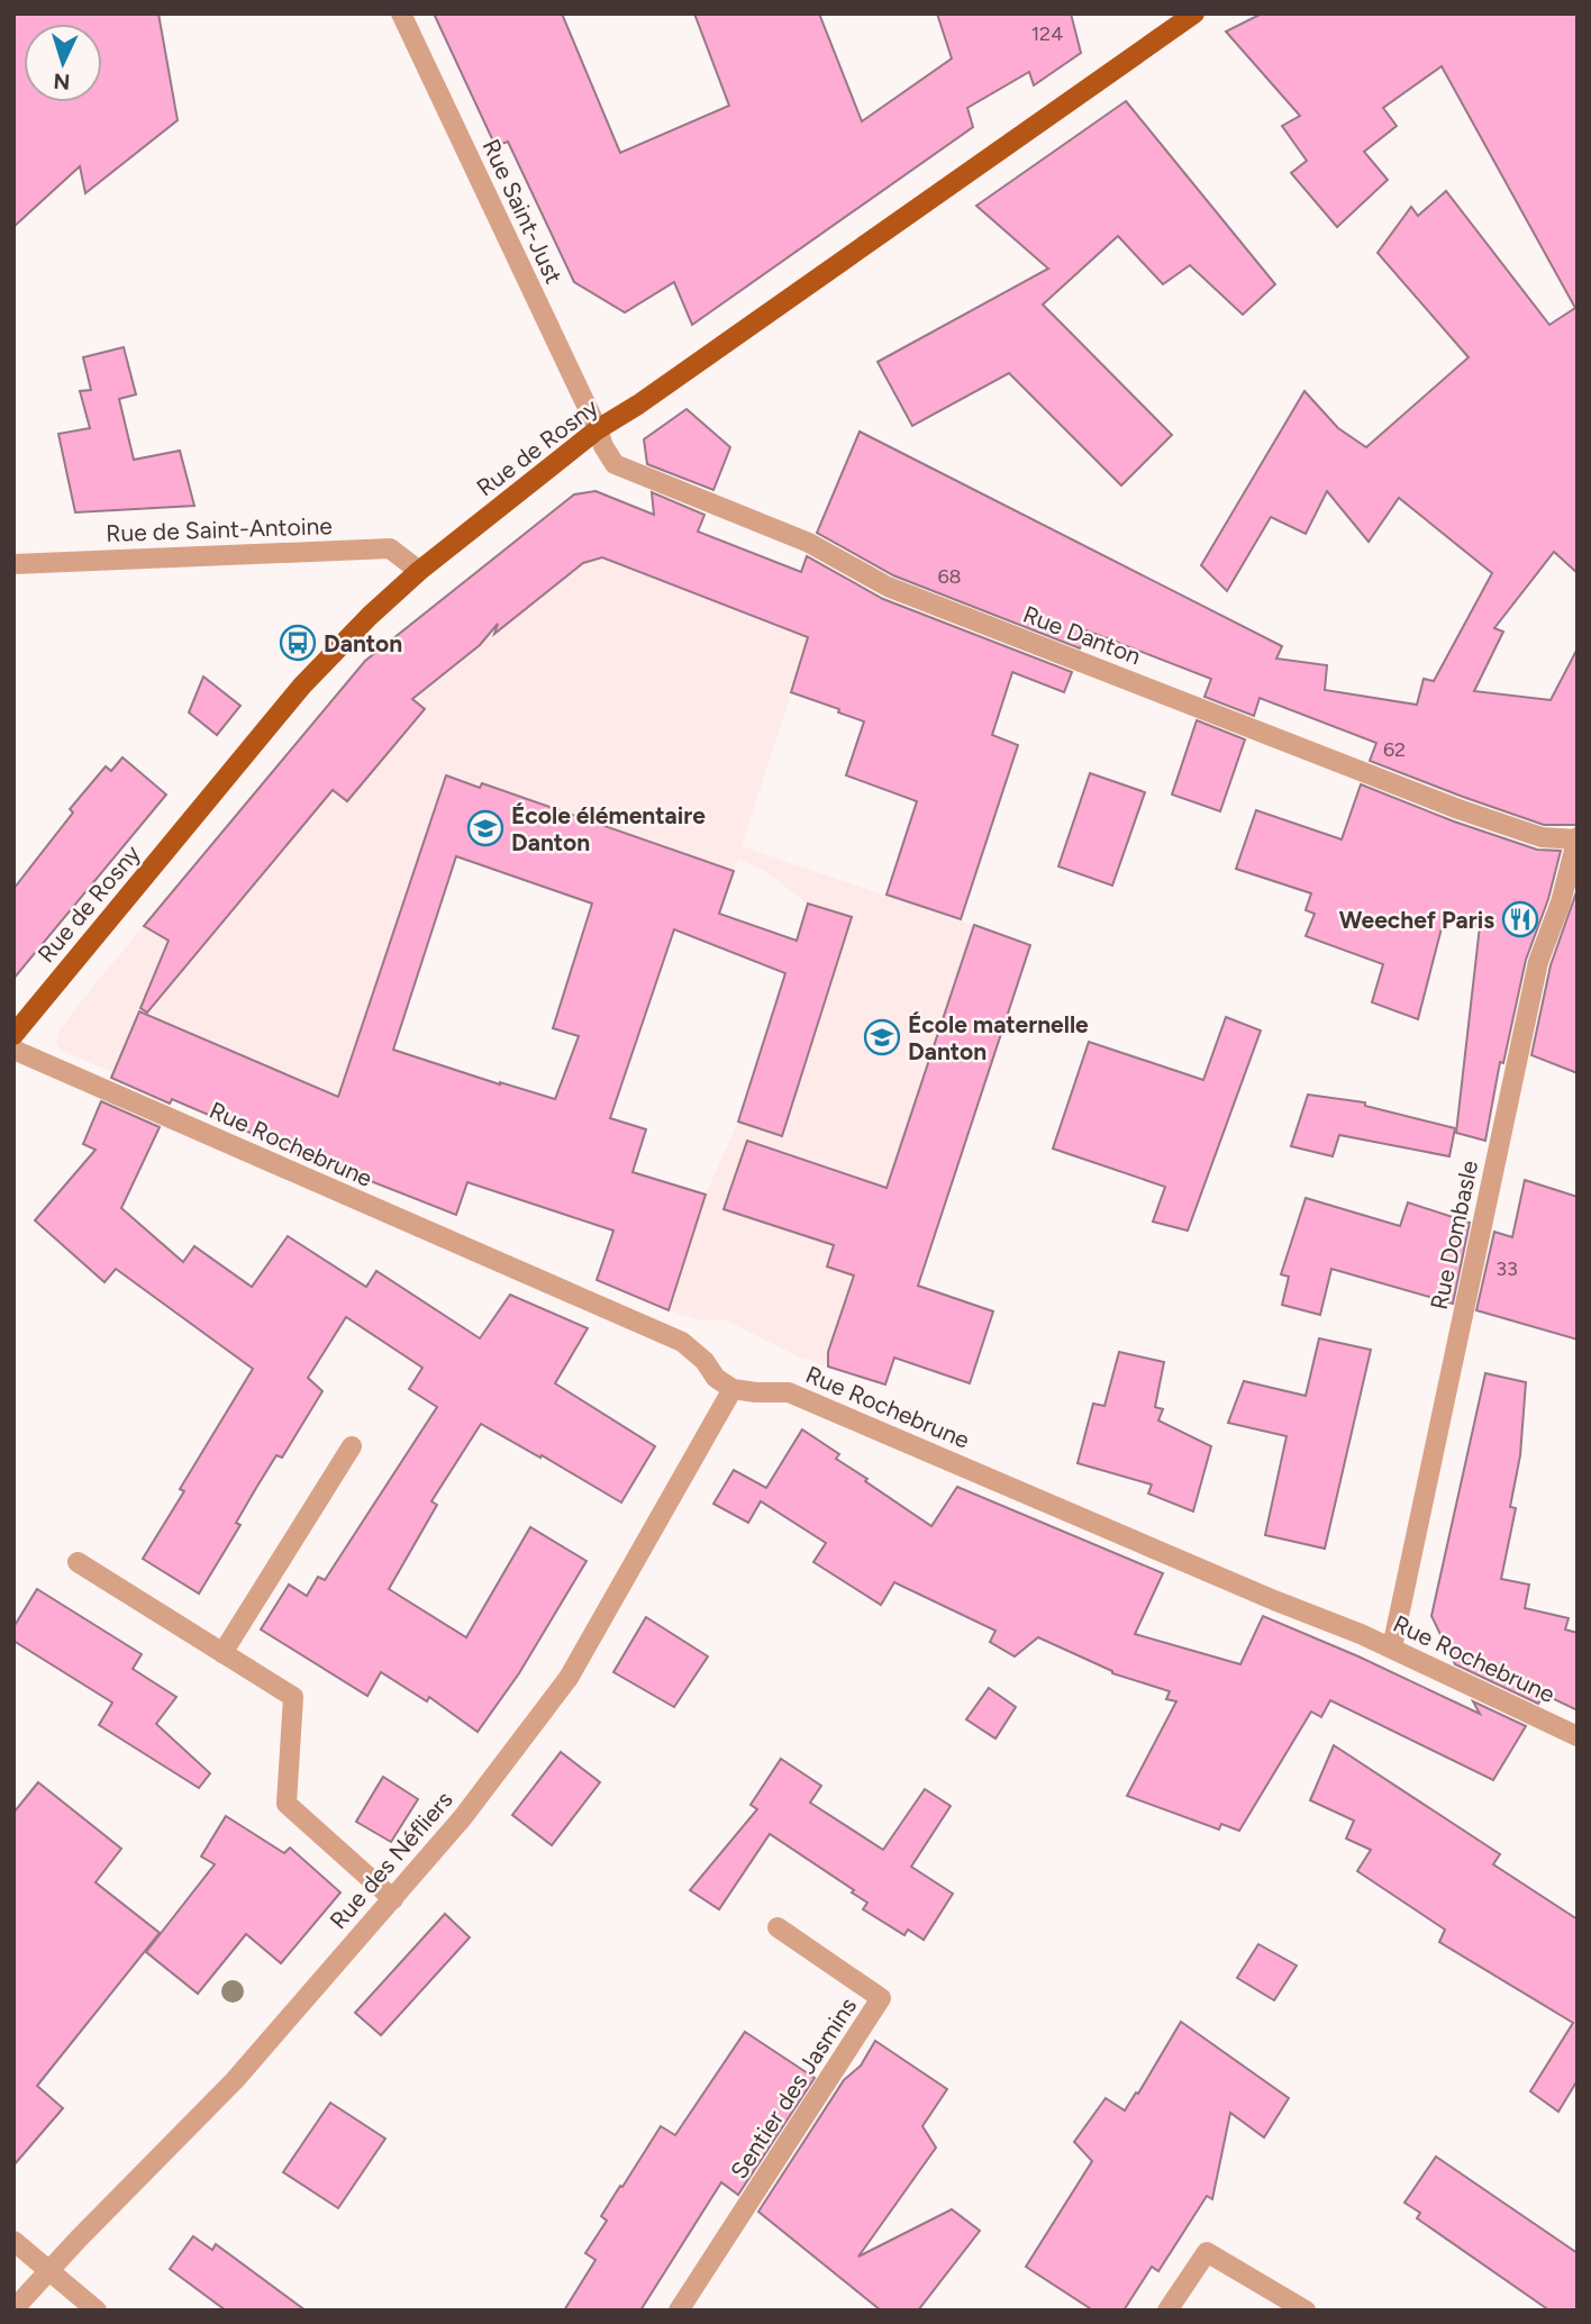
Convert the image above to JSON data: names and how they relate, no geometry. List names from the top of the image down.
{
  "streets": {
    "main road": ["Rue de Rosny"],
    "street": [
      "Rue Saint-Just",
      "Rue de Saint-Antoine",
      "Rue Danton",
      "Rue Rochebrune",
      "Rue Dombasle",
      "Rue des Néfliers",
      "Sentier des Jasmins"
    ]
  },
  "crossings": [
    ["Rue Saint-Just", "Rue de Rosny"],
    ["Rue Saint-Just", "Rue Danton"],
    ["Rue de Rosny", "Rue de Saint-Antoine"],
    ["Rue de Rosny", "Rue Danton"],
    ["Rue Danton", "Rue Dombasle"],
    ["Rue Rochebrune", "Rue Dombasle"],
    ["Rue Rochebrune", "Rue des Néfliers"]
  ],
  "places": {
    "bus stop": ["Danton"],
    "school or university": ["École élémentaire Danton", "École maternelle Danton"],
    "restaurant": ["Weechef Paris"]
  },
  "house_numbers": [
    "124",
    "68",
    "62",
    "33"
  ],
  "north": "bottom"
}
